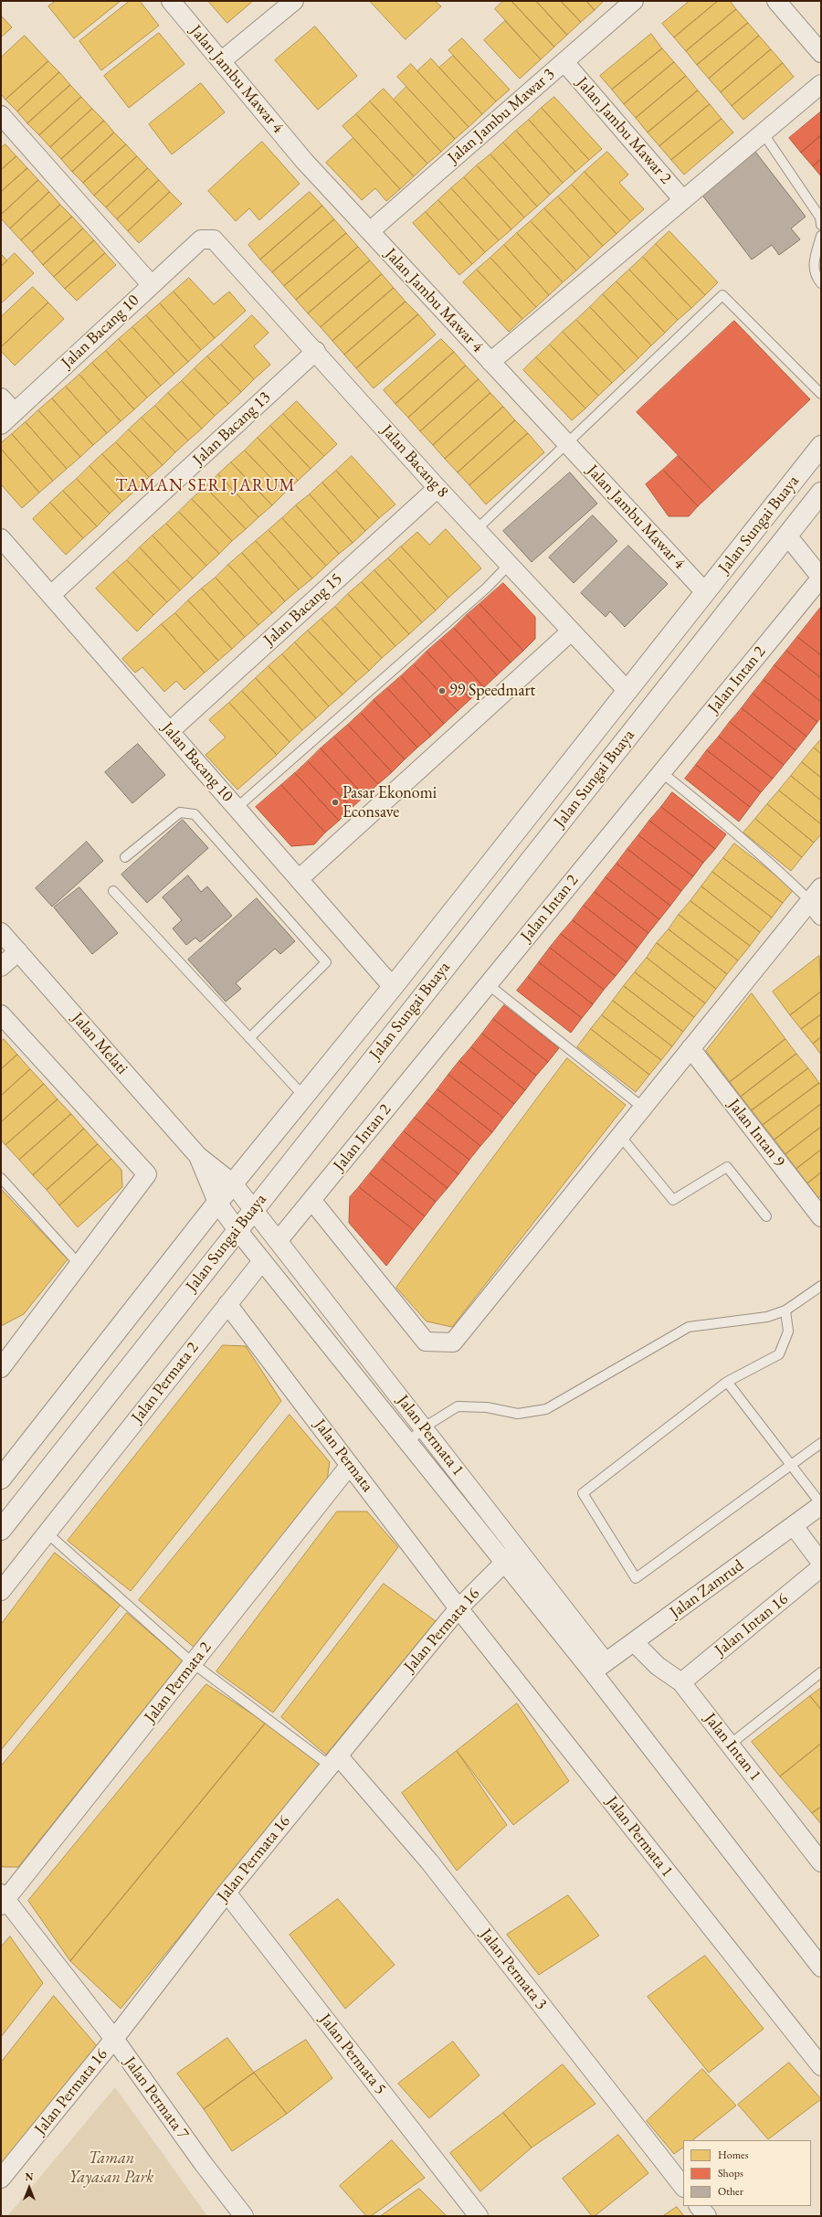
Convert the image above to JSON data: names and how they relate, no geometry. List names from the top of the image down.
{
  "streets": {
    "street": [
      "Jalan Jambu Mawar 4",
      "Jalan Jambu Mawar 3",
      "Jalan Jambu Mawar 2",
      "Jalan Bacang 10",
      "Jalan Bacang 13",
      "Jalan Bacang 8",
      "Jalan Sungai Buaya",
      "Jalan Bacang 15",
      "Jalan Intan 2",
      "Jalan Melati",
      "Jalan Intan 9",
      "Jalan Permata 2",
      "Jalan Permata 1",
      "Jalan Permata",
      "Jalan Zamrud",
      "Jalan Intan 16",
      "Jalan Permata 16",
      "Jalan Intan 1",
      "Jalan Permata 3",
      "Jalan Permata 5",
      "Jalan Permata 7"
    ]
  },
  "crossings": [
    ["Jalan Jambu Mawar 4", "Jalan Jambu Mawar 3"],
    ["Jalan Jambu Mawar 4", "Jalan Sungai Buaya"],
    ["Jalan Jambu Mawar 3", "Jalan Jambu Mawar 2"],
    ["Jalan Bacang 10", "Jalan Bacang 13"],
    ["Jalan Bacang 10", "Jalan Bacang 8"],
    ["Jalan Bacang 10", "Jalan Sungai Buaya"],
    ["Jalan Bacang 10", "Jalan Bacang 15"],
    ["Jalan Bacang 13", "Jalan Bacang 8"],
    ["Jalan Bacang 8", "Jalan Sungai Buaya"],
    ["Jalan Bacang 8", "Jalan Bacang 15"],
    ["Jalan Sungai Buaya", "Jalan Melati"],
    ["Jalan Sungai Buaya", "Jalan Permata 1"],
    ["Jalan Intan 2", "Jalan Permata 1"],
    ["Jalan Melati", "Jalan Permata 1"],
    ["Jalan Permata 2", "Jalan Permata 1"],
    ["Jalan Permata 2", "Jalan Permata"],
    ["Jalan Permata 2", "Jalan Permata 7"],
    ["Jalan Permata 1", "Jalan Permata"],
    ["Jalan Permata 1", "Jalan Zamrud"],
    ["Jalan Permata 1", "Jalan Permata 16"],
    ["Jalan Permata", "Jalan Permata 16"],
    ["Jalan Zamrud", "Jalan Intan 1"],
    ["Jalan Intan 16", "Jalan Intan 1"],
    ["Jalan Permata 16", "Jalan Permata 3"],
    ["Jalan Permata 16", "Jalan Permata 5"],
    ["Jalan Permata 16", "Jalan Permata 7"]
  ],
  "districts": ["TAMAN SERI JARUM"],
  "parks": ["Taman Yayasan Park"],
  "places": ["99 Speedmart", "Pasar Ekonomi Econsave"],
  "legend": ["Homes", "Shops", "Other"],
  "north": "top"
}
